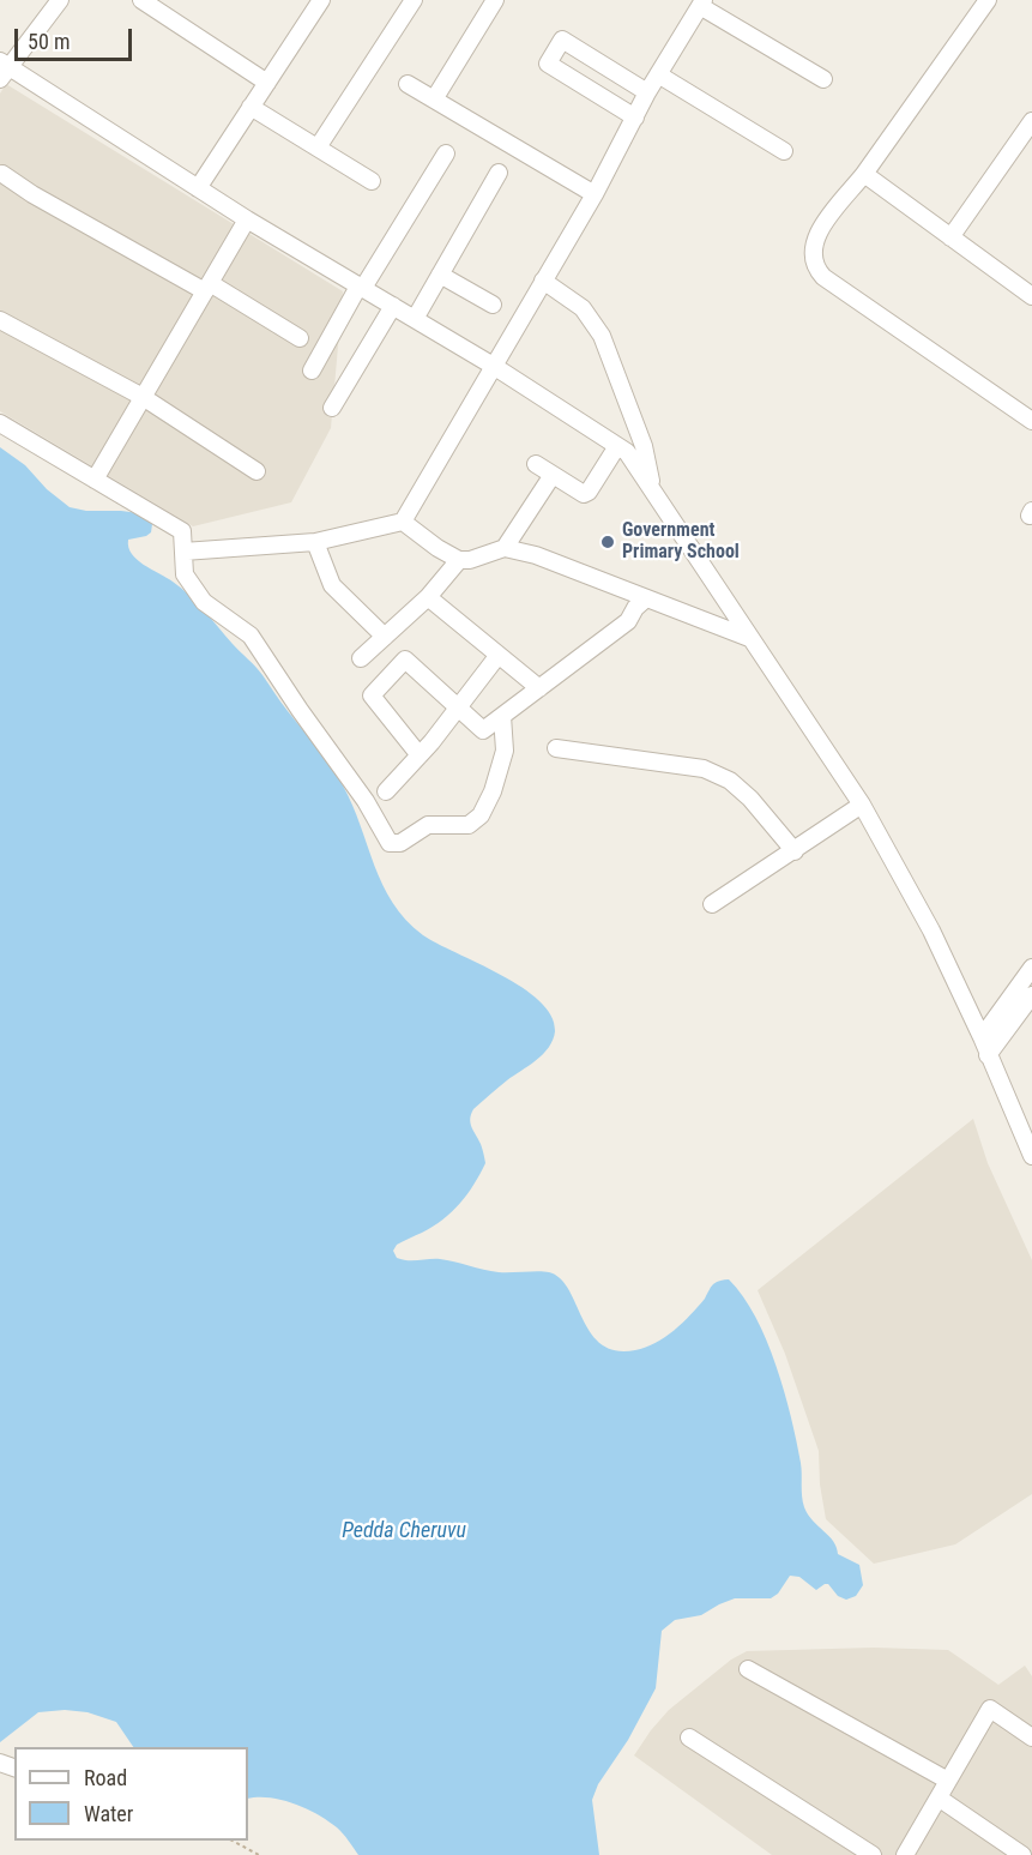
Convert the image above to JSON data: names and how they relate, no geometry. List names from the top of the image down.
{
  "water": ["Pedda Cheruvu"],
  "places": ["Government Primary School"],
  "legend": ["Road", "Water"],
  "scale_bar": "50 m"
}
